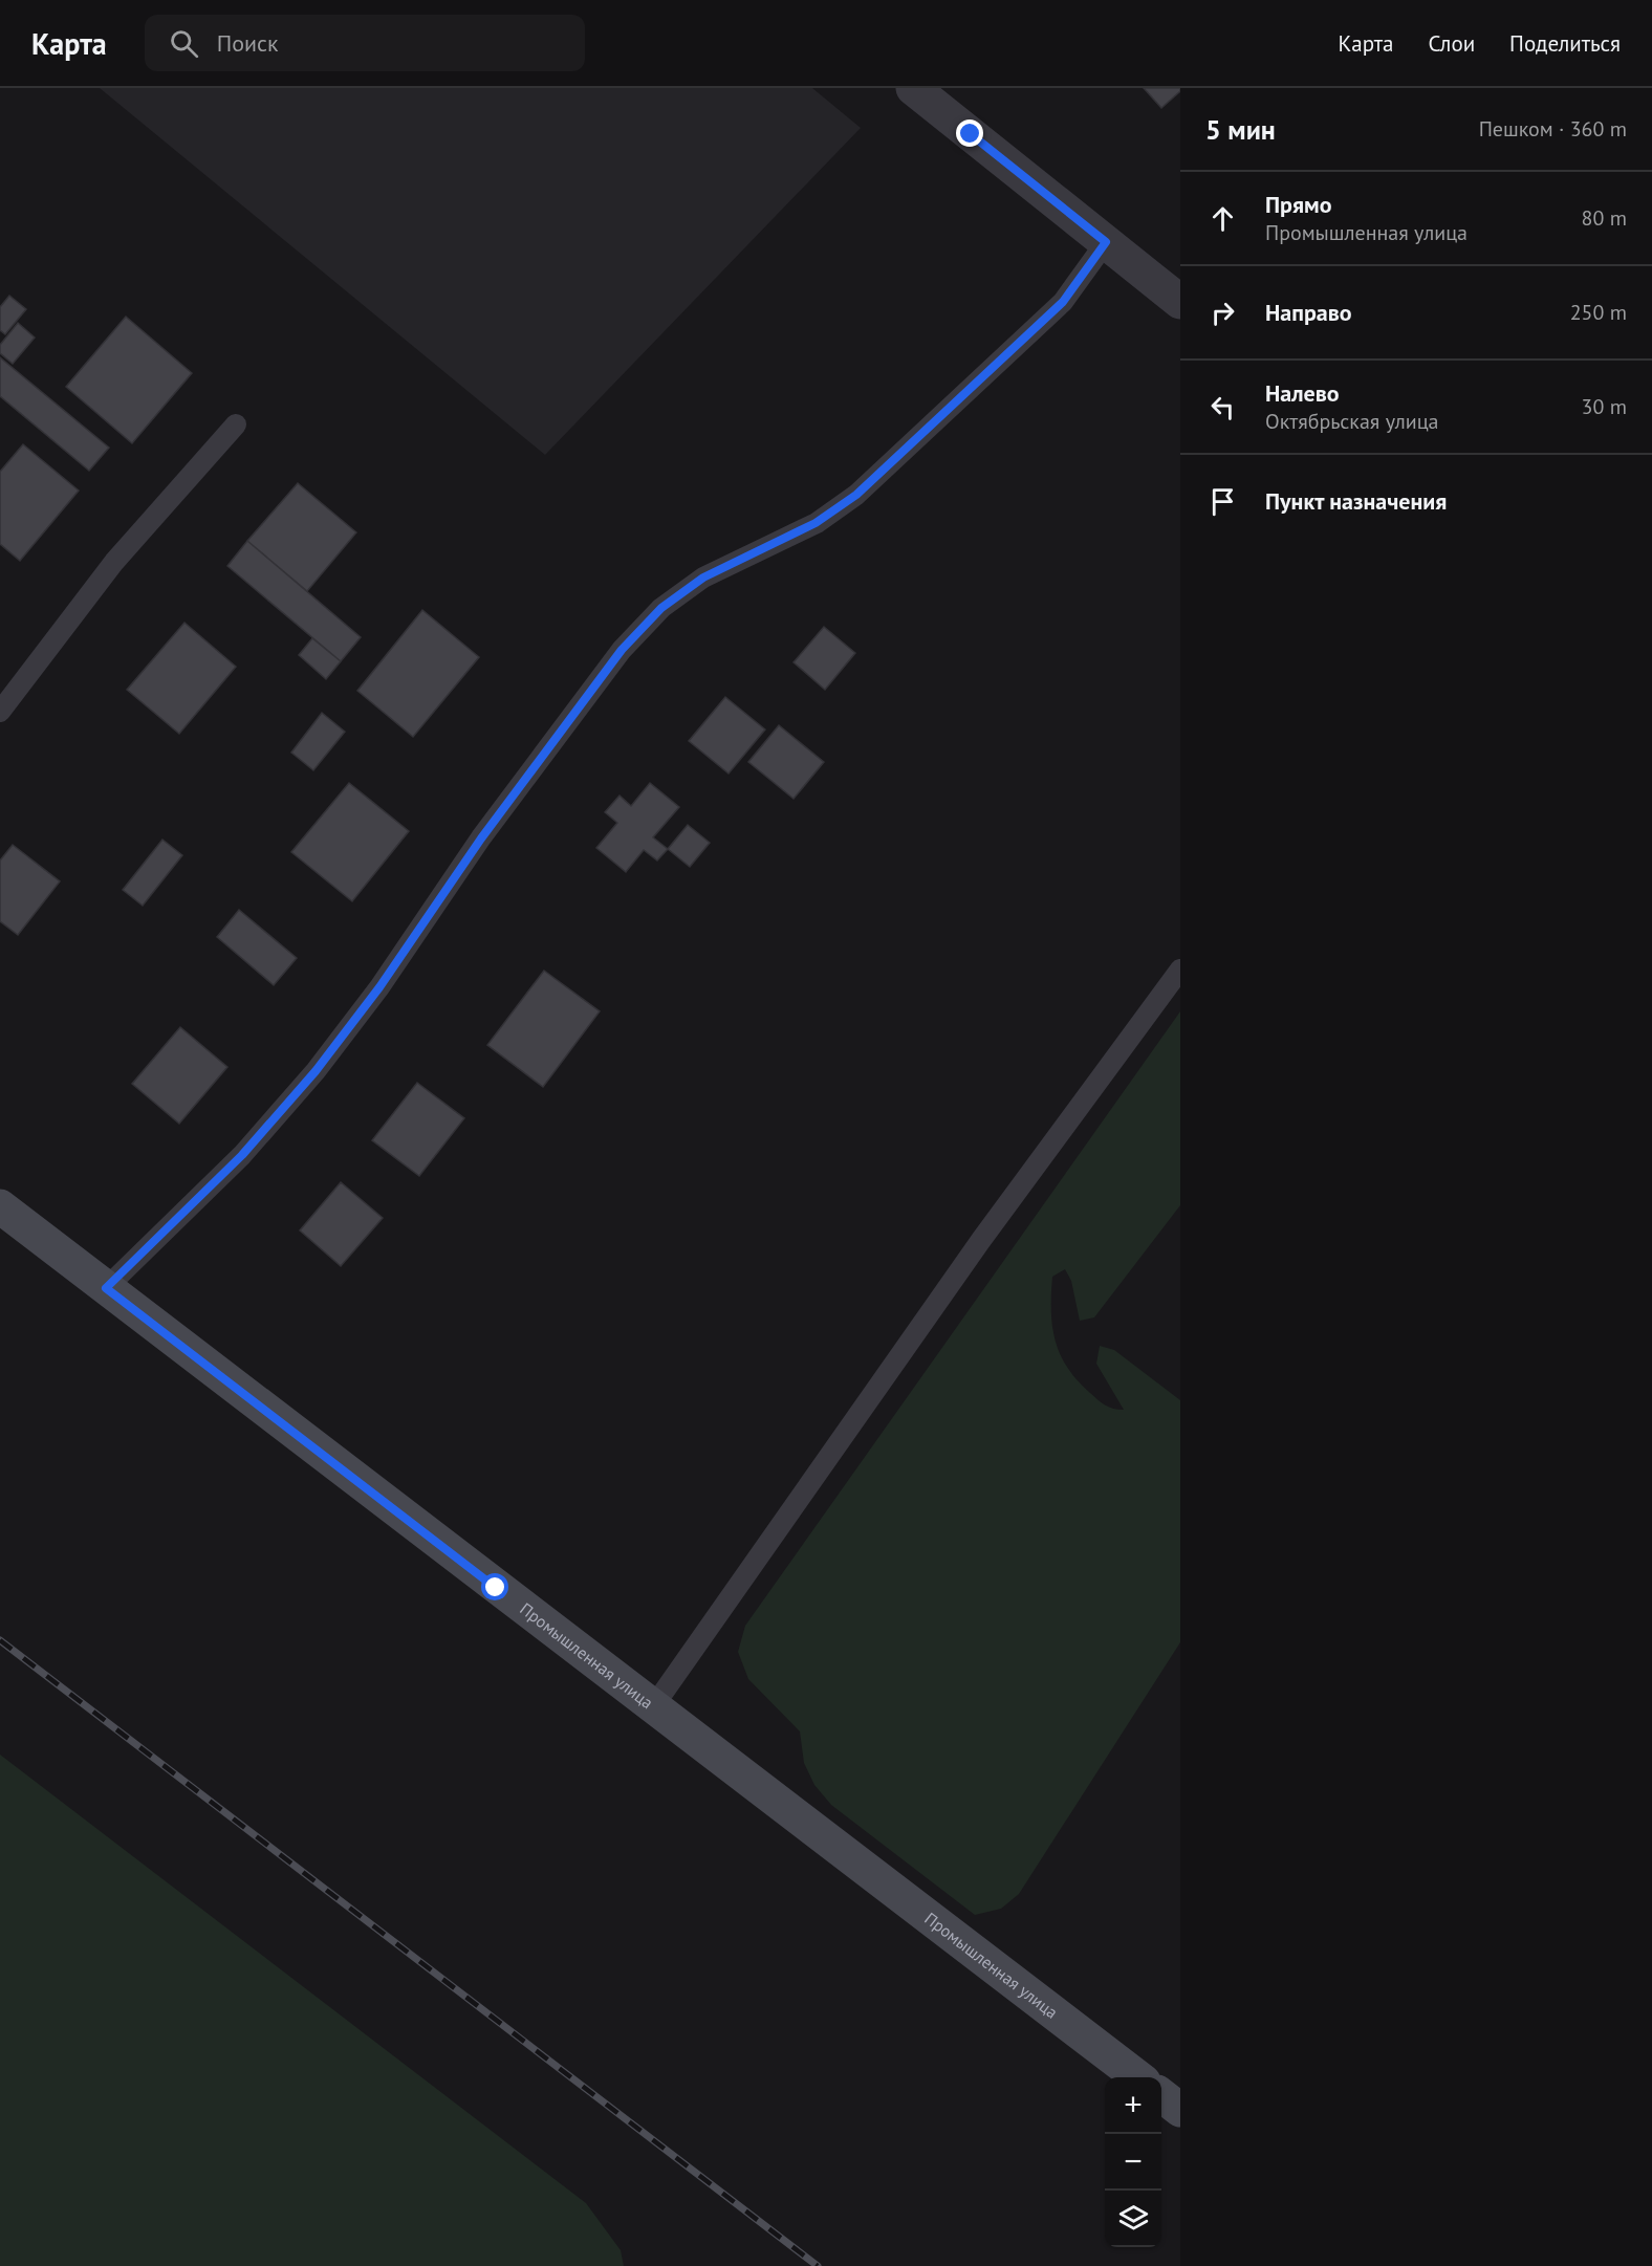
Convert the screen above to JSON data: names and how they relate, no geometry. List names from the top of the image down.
{
  "streets": {
    "street": ["Промышленная улица"]
  },
  "page": {
    "header": "Карта",
    "search": "Поиск",
    "nav": ["Карта", "Слои", "Поделиться"],
    "heading": ["5 мин", "Пешком · 360 m"],
    "list": [
      ["Прямо", "Промышленная улица", "80 m"],
      ["Направо", "250 m"],
      ["Налево", "Октябрьская улица", "30 m"],
      "Пункт назначения"
    ],
    "map_buttons": ["+", "−"]
  }
}
